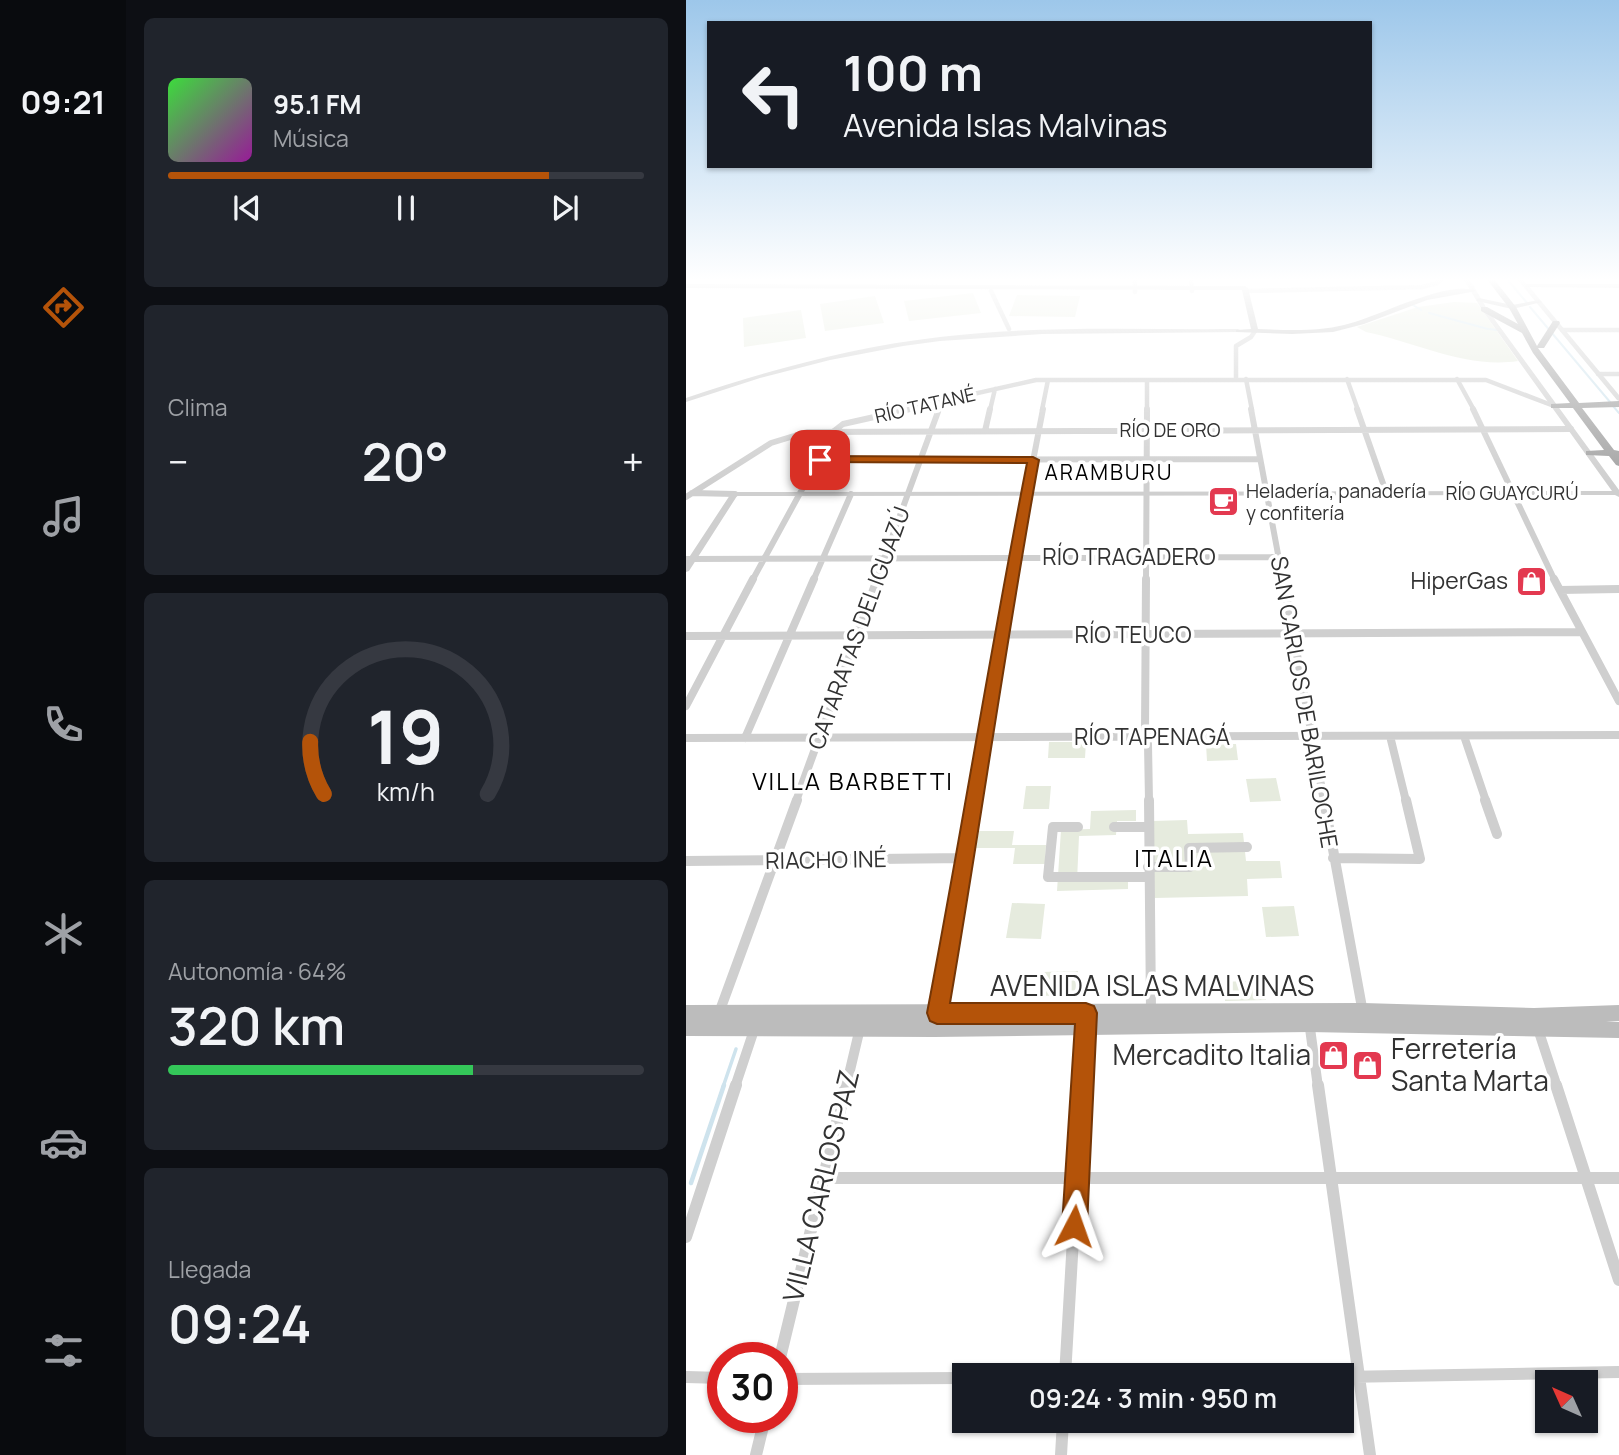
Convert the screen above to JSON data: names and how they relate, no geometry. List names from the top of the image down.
{
  "streets": {
    "main road": ["AVENIDA ISLAS MALVINAS"],
    "street": [
      "RÍO TATANÉ",
      "RÍO DE ORO",
      "RÍO GUAYCURÚ",
      "RÍO TRAGADERO",
      "CATARATAS DEL IGUAZÚ",
      "RÍO TEUCO",
      "SAN CARLOS DE BARILOCHE",
      "RÍO TAPENAGÁ",
      "RIACHO INÉ",
      "VILLA CARLOS PAZ"
    ]
  },
  "crossings": [
    ["RÍO TATANÉ", "RÍO DE ORO"],
    ["RÍO TATANÉ", "CATARATAS DEL IGUAZÚ"],
    ["RÍO TATANÉ", "SAN CARLOS DE BARILOCHE"],
    ["RÍO DE ORO", "RÍO GUAYCURÚ"],
    ["RÍO DE ORO", "CATARATAS DEL IGUAZÚ"],
    ["RÍO DE ORO", "SAN CARLOS DE BARILOCHE"],
    ["RÍO GUAYCURÚ", "CATARATAS DEL IGUAZÚ"],
    ["RÍO GUAYCURÚ", "SAN CARLOS DE BARILOCHE"],
    ["RÍO TRAGADERO", "CATARATAS DEL IGUAZÚ"],
    ["RÍO TRAGADERO", "SAN CARLOS DE BARILOCHE"],
    ["CATARATAS DEL IGUAZÚ", "RÍO TEUCO"],
    ["CATARATAS DEL IGUAZÚ", "RÍO TAPENAGÁ"],
    ["CATARATAS DEL IGUAZÚ", "RIACHO INÉ"],
    ["CATARATAS DEL IGUAZÚ", "AVENIDA ISLAS MALVINAS"],
    ["RÍO TEUCO", "SAN CARLOS DE BARILOCHE"],
    ["SAN CARLOS DE BARILOCHE", "RÍO TAPENAGÁ"],
    ["SAN CARLOS DE BARILOCHE", "AVENIDA ISLAS MALVINAS"],
    ["AVENIDA ISLAS MALVINAS", "VILLA CARLOS PAZ"]
  ],
  "districts": ["ARAMBURU", "VILLA BARBETTI", "ITALIA"],
  "places": {
    "cafe": ["Heladería, panadería y confitería"],
    "shop": ["HiperGas", "Mercadito Italia", "Ferretería Santa Marta"]
  },
  "north": "top left",
  "page": {
    "tabs": "09:21",
    "turn": ["100 m", "Avenida Islas Malvinas"],
    "song": ["95.1 FM", "Música"],
    "tile": [
      "Clima",
      ["Autonomía · 64%", "320 km"],
      ["Llegada", "09:24"]
    ],
    "heat": ["−", "20°", "+"],
    "limit": "30",
    "trip": "09:24 · 3 min · 950 m",
    "gauge": ["19", "km/h"]
  }
}
